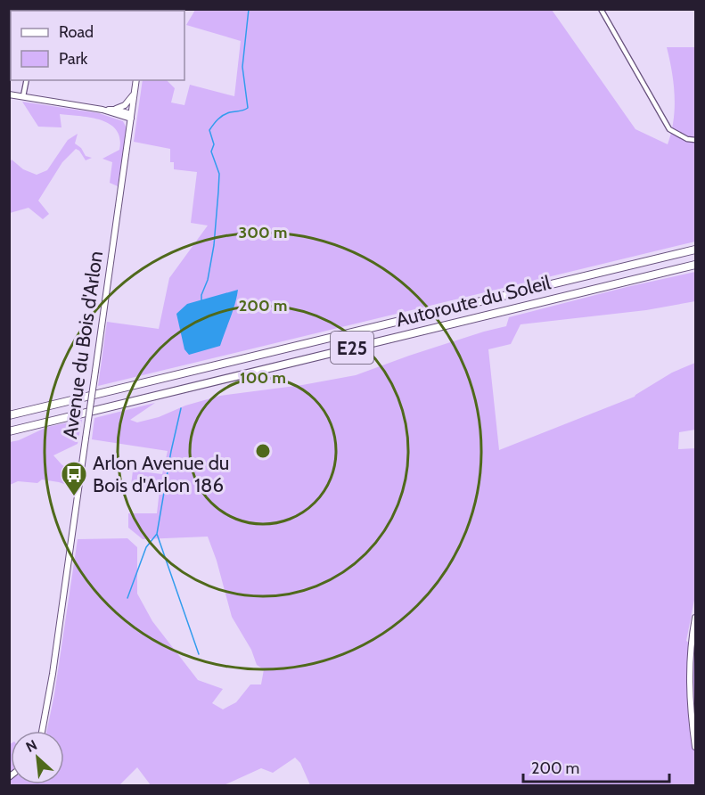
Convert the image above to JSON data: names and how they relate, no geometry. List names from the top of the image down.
{
  "streets": {
    "highway": ["Autoroute du Soleil", "E25"],
    "main road": ["Avenue du Bois d'Arlon"]
  },
  "places": {
    "bus stop": ["Arlon Avenue du Bois d'Arlon 186"]
  },
  "legend": ["Road", "Park"],
  "scale_bar": "200 m",
  "north": "top left",
  "rings": ["300 m", "200 m", "100 m"]
}
